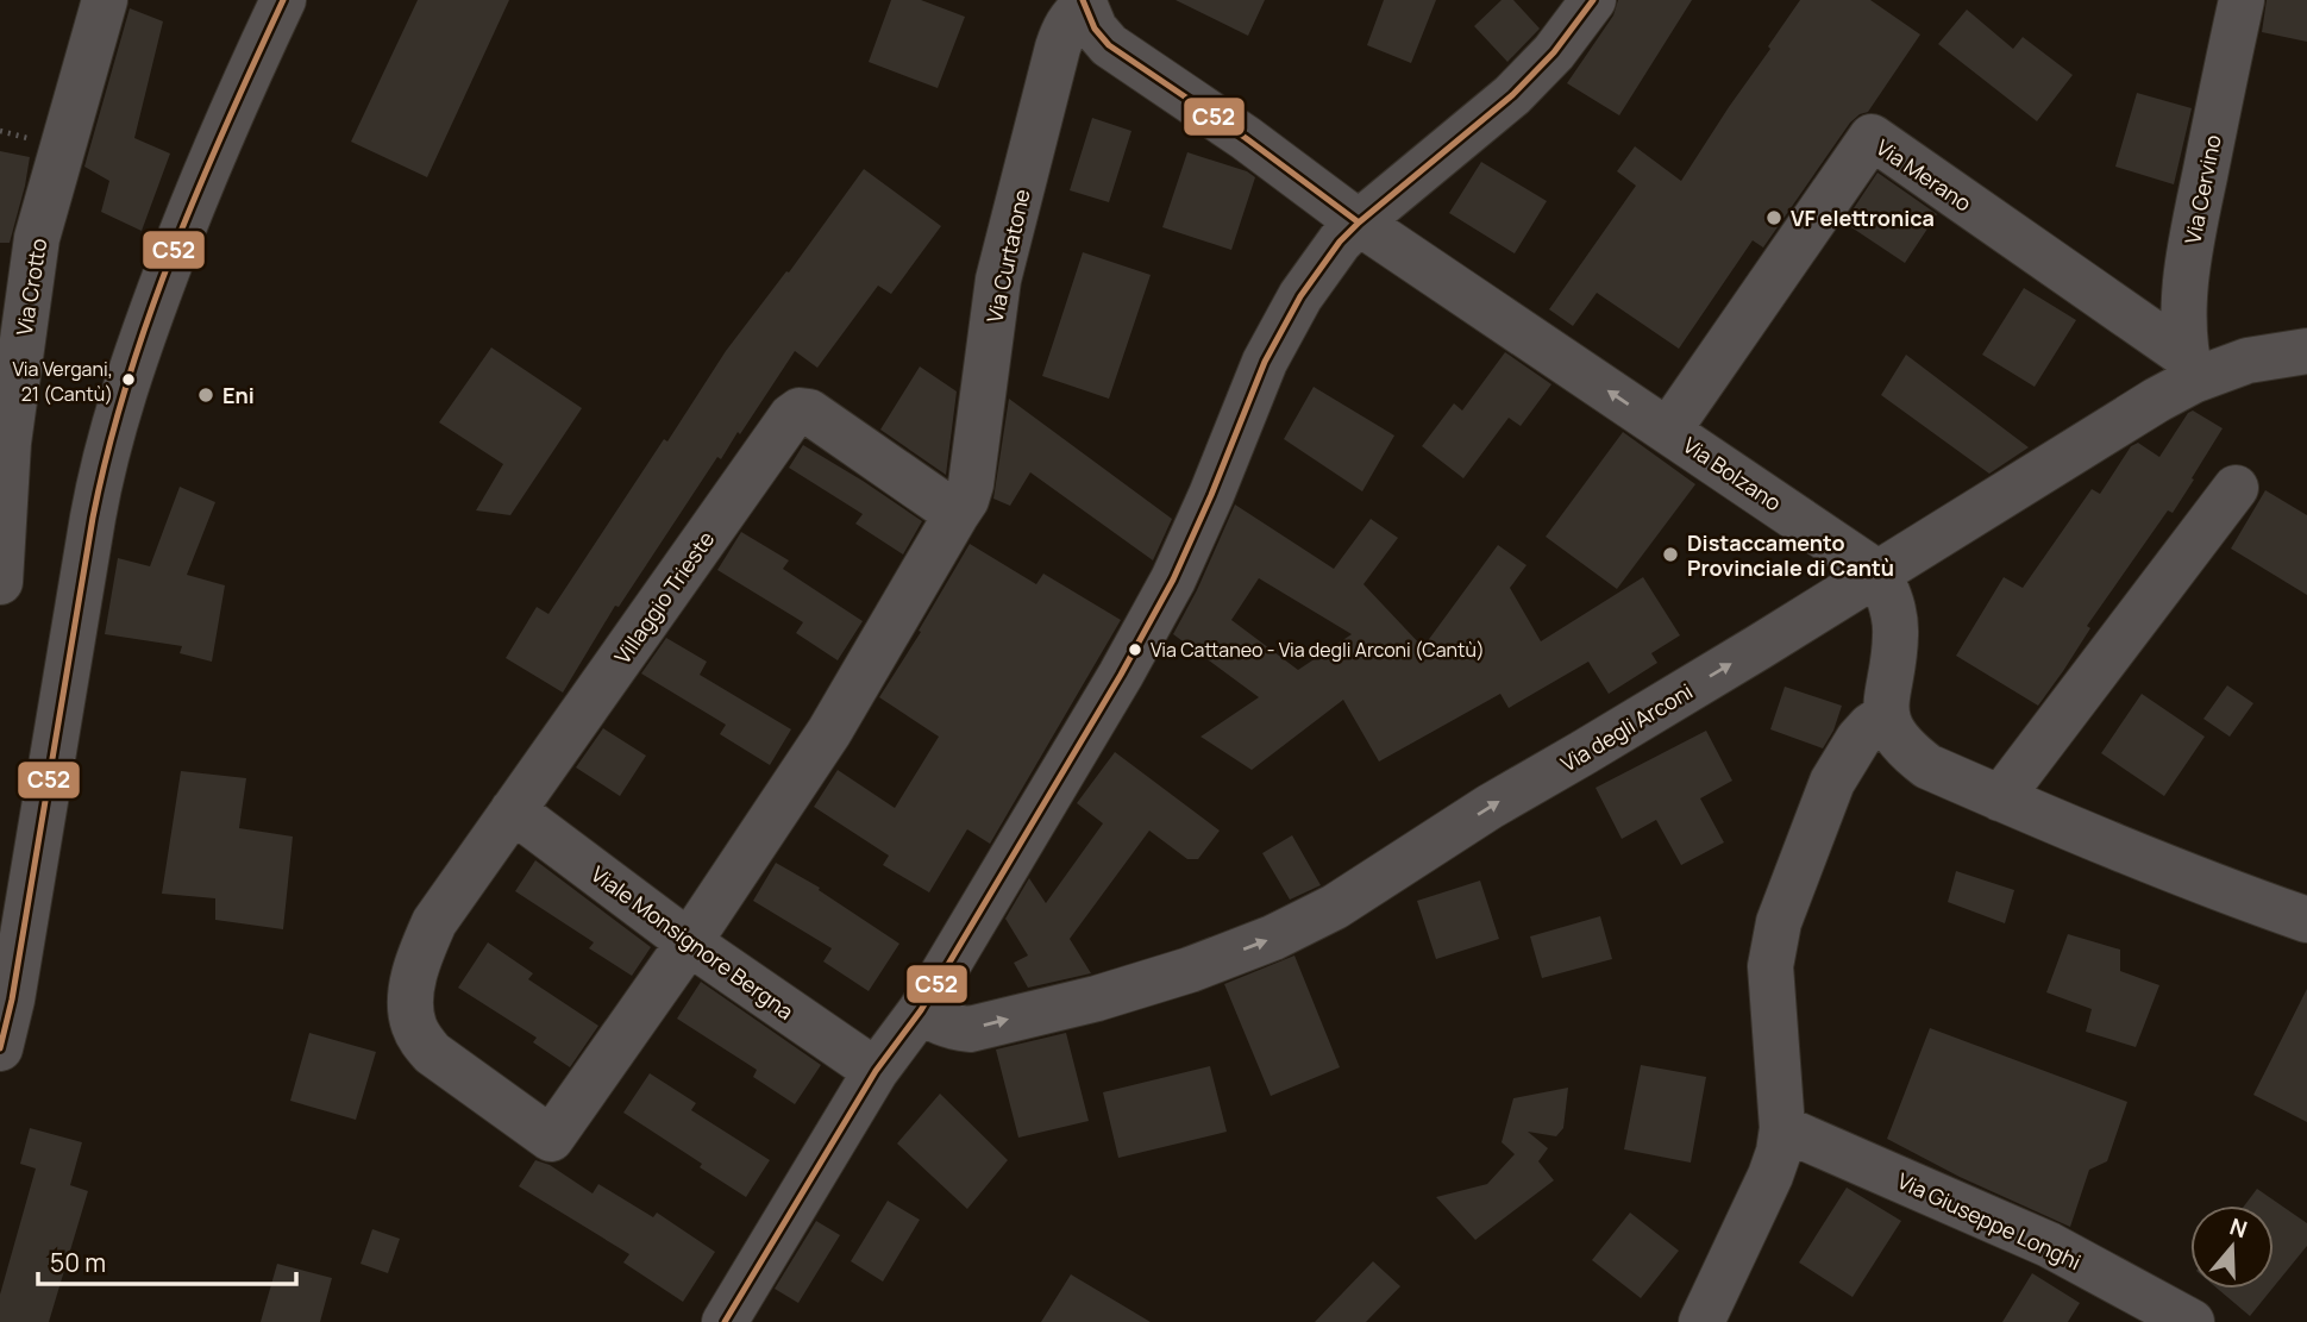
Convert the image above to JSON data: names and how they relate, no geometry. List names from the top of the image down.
{
  "streets": {
    "street": [
      "Via Merano",
      "Via Cervino",
      "Via Curtatone",
      "Via Crotto",
      "Via Bolzano",
      "Villaggio Trieste",
      "Via degli Arconi",
      "Viale Monsignore Bergna",
      "Via Giuseppe Longhi"
    ]
  },
  "crossings": [
    ["Via Merano", "Via Cervino"],
    ["Via Merano", "Via Bolzano"],
    ["Via Merano", "Via degli Arconi"],
    ["Via Cervino", "Via degli Arconi"],
    ["Via Curtatone", "Via Bolzano"],
    ["Via Curtatone", "Villaggio Trieste"],
    ["Via Bolzano", "Via degli Arconi"],
    ["Villaggio Trieste", "Viale Monsignore Bergna"]
  ],
  "one_way": ["Via Bolzano", "Via degli Arconi"],
  "places": [
    "VF elettronica",
    "Via Vergani, 21 (Cantù)",
    "Eni",
    "Distaccamento Provinciale di Cantù",
    "Via Cattaneo - Via degli Arconi (Cantù)"
  ],
  "lines": ["transit line C52"],
  "scale_bar": "50 m",
  "north": "top"
}
